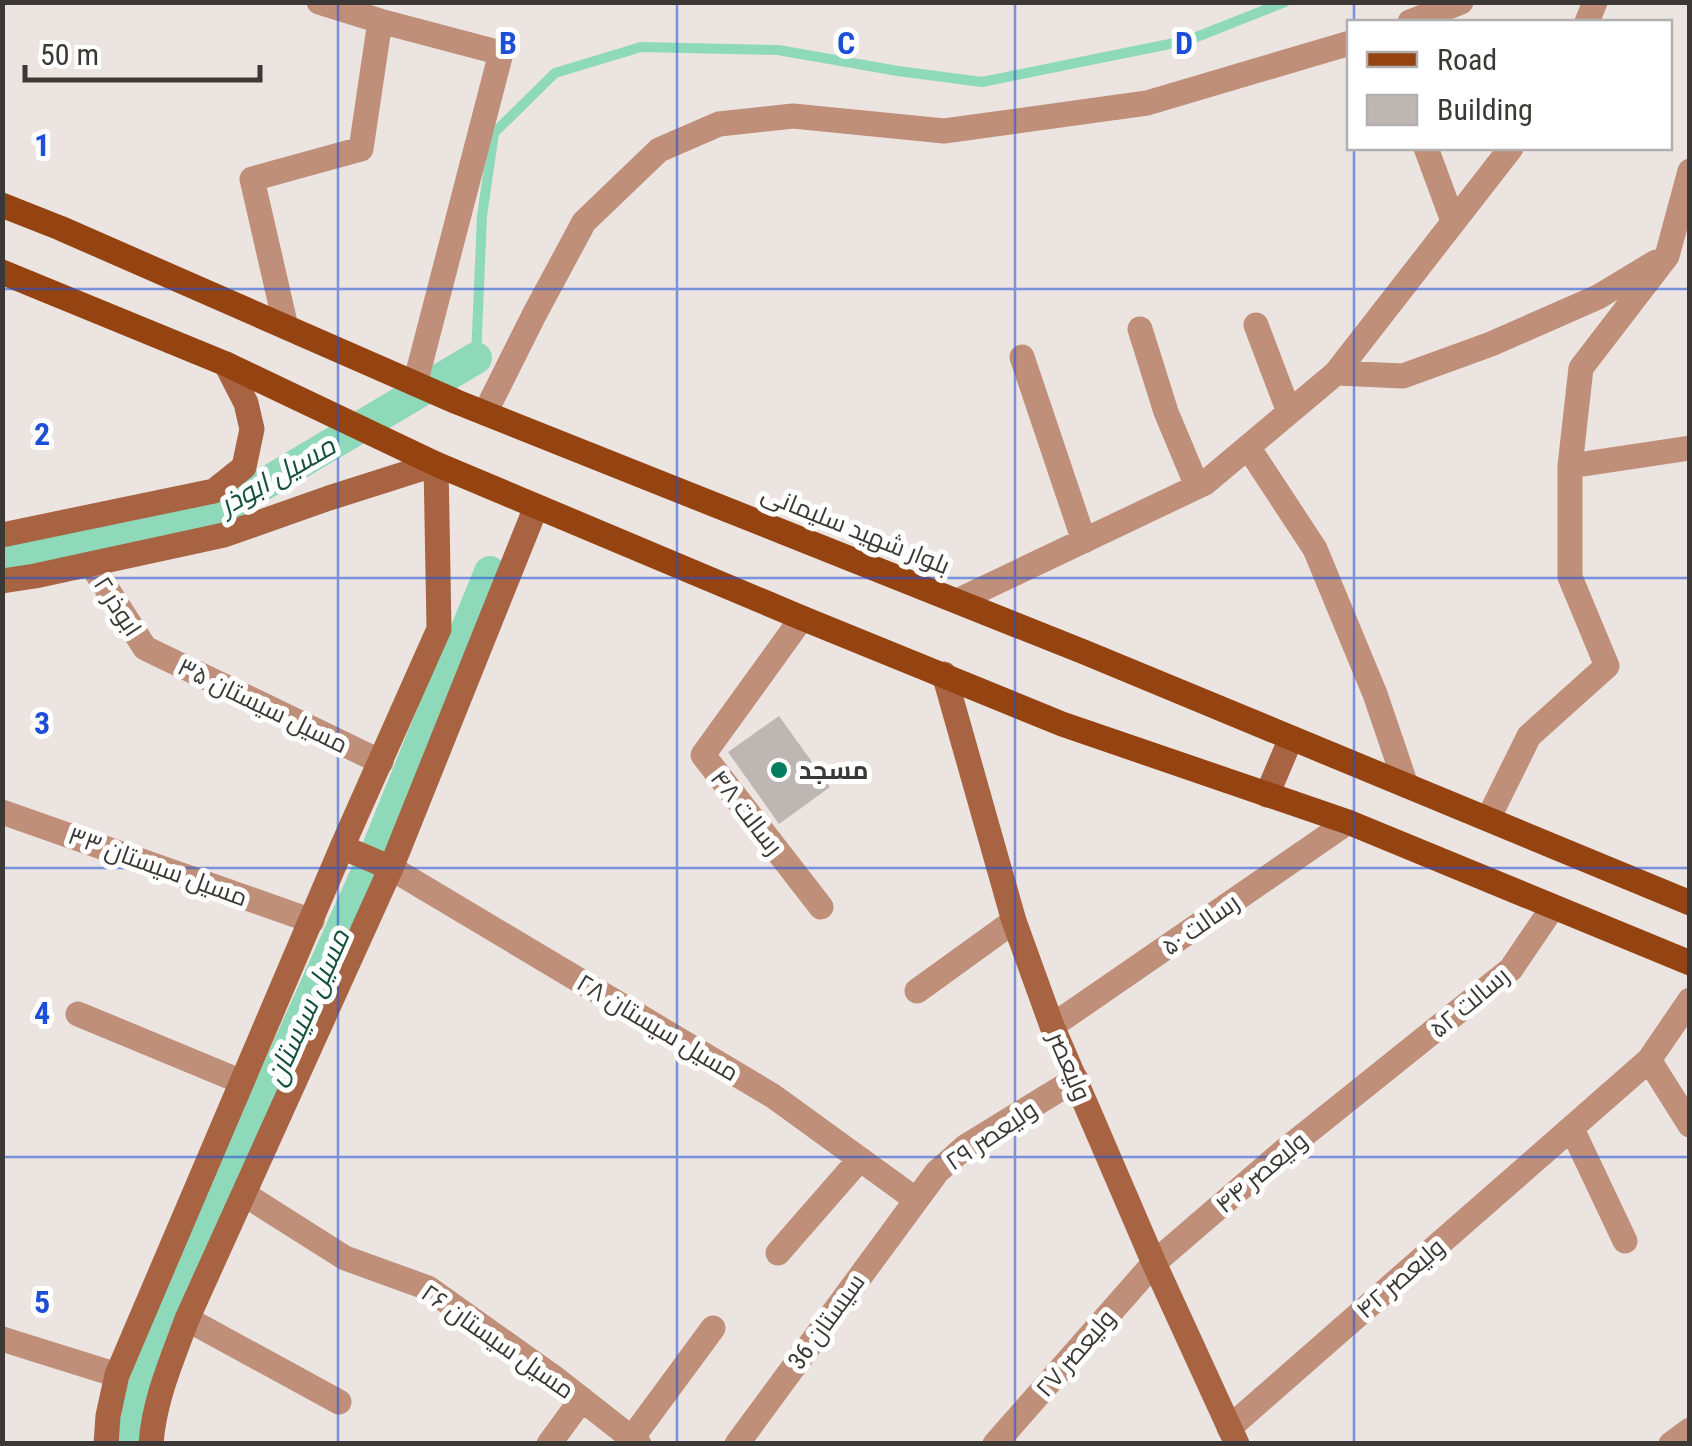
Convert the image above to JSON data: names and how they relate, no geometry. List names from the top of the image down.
{
  "streets": {
    "main road": ["بلوار شهید سلیمانی"],
    "street": [
      "ابوذر ۲",
      "مسیل سیستان ۳۵",
      "رسالت ۴۸",
      "مسیل سیستان ۳۳",
      "رسالت ۵۰",
      "رسالت ۵۲",
      "مسیل سیستان ۲۸",
      "ولیعصر",
      "ولیعصر ۲۹",
      "ولیعصر ۴۴",
      "ولیعصر ۴۲",
      "سیستان 36",
      "مسیل سیستان ۲۶",
      "ولیعصر ۲۷"
    ]
  },
  "crossings": [
    ["ابوذر ۲", "مسیل سیستان ۳۵"],
    ["رسالت ۵۰", "ولیعصر"],
    ["رسالت ۵۲", "ولیعصر ۴۴"],
    ["مسیل سیستان ۲۸", "ولیعصر ۲۹"],
    ["مسیل سیستان ۲۸", "سیستان 36"],
    ["ولیعصر", "ولیعصر ۲۹"],
    ["ولیعصر", "ولیعصر ۴۴"],
    ["ولیعصر", "ولیعصر ۴۲"],
    ["ولیعصر", "ولیعصر ۲۷"],
    ["ولیعصر ۲۹", "سیستان 36"],
    ["ولیعصر ۴۴", "ولیعصر ۲۷"]
  ],
  "water": ["مسیل ابوذر", "مسیل سیستان"],
  "places": ["مسجد"],
  "legend": ["Road", "Building"],
  "scale_bar": "50 m",
  "grid": {
    "columns": ["B", "C", "D"],
    "rows": [
      "1",
      "2",
      "3",
      "4",
      "5"
    ]
  }
}
